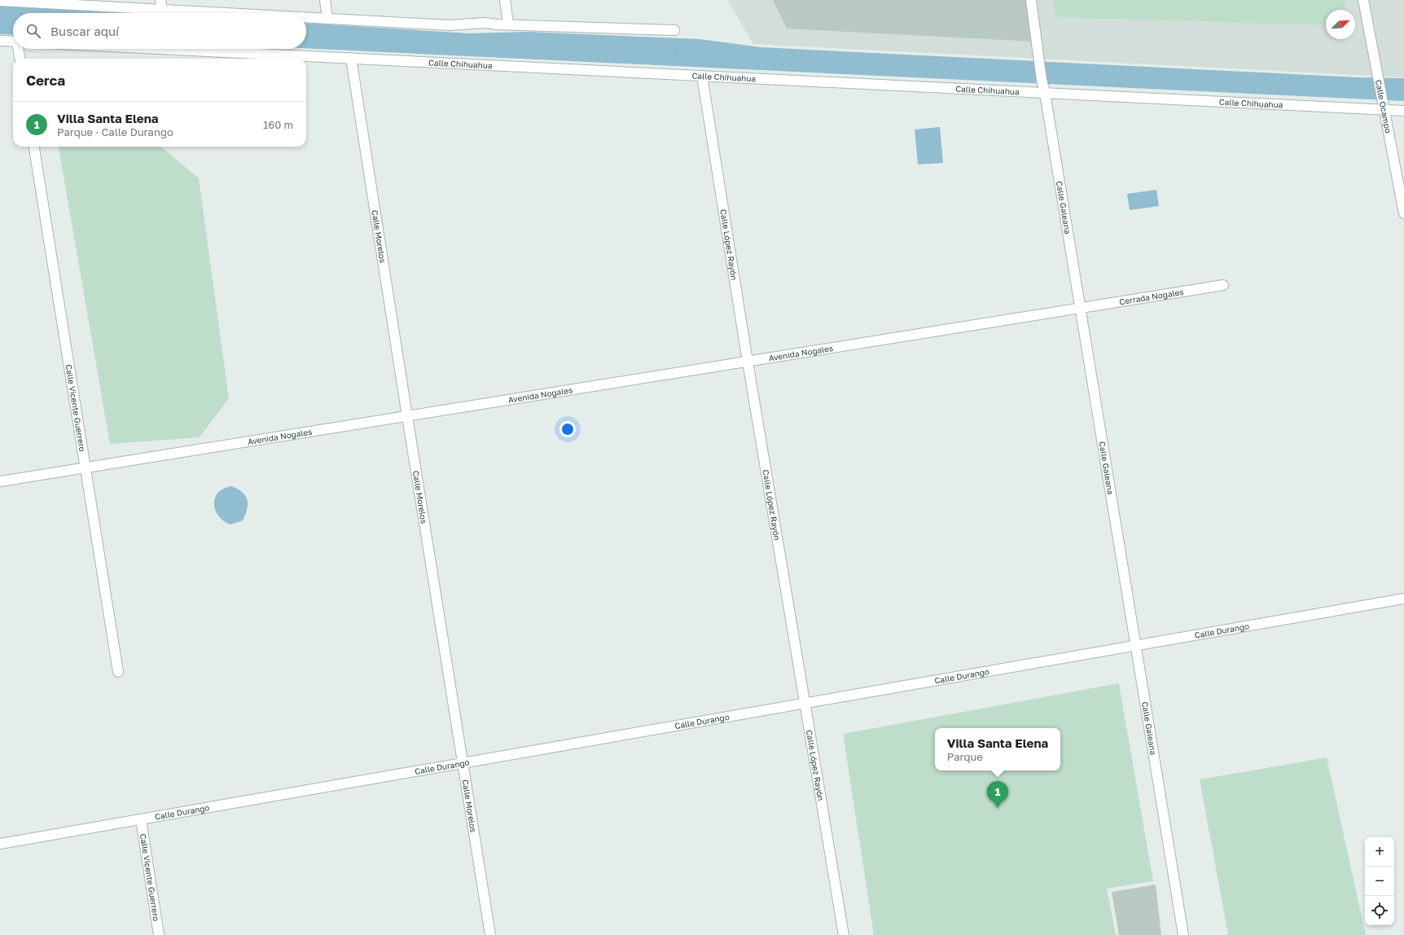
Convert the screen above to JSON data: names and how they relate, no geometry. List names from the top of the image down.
{
  "streets": {
    "street": [
      "Calle Chihuahua",
      "Calle Ocampo",
      "Calle Galeana",
      "Calle Morelos",
      "Calle López Rayón",
      "Cerrada Nogales",
      "Avenida Nogales",
      "Calle Vicente Guerrero",
      "Calle Durango"
    ]
  },
  "crossings": [
    ["Calle Chihuahua", "Calle Ocampo"],
    ["Calle Chihuahua", "Calle Galeana"],
    ["Calle Chihuahua", "Calle Morelos"],
    ["Calle Chihuahua", "Calle López Rayón"],
    ["Calle Galeana", "Cerrada Nogales"],
    ["Calle Galeana", "Avenida Nogales"],
    ["Calle Galeana", "Calle Durango"],
    ["Calle Morelos", "Avenida Nogales"],
    ["Calle Morelos", "Calle Durango"],
    ["Calle López Rayón", "Avenida Nogales"],
    ["Calle López Rayón", "Calle Durango"],
    ["Cerrada Nogales", "Avenida Nogales"],
    ["Avenida Nogales", "Calle Vicente Guerrero"],
    ["Calle Vicente Guerrero", "Calle Durango"]
  ],
  "north": "top right",
  "page": {
    "search": "Buscar aquí",
    "heading": "Cerca",
    "list": [
      {
        "mark": "1",
        "name": "Villa Santa Elena",
        "note": "Parque · Calle Durango",
        "value": "160 m"
      }
    ],
    "popup": ["Villa Santa Elena", "Parque"],
    "pins": "1",
    "map_buttons": ["+", "−"]
  }
}
